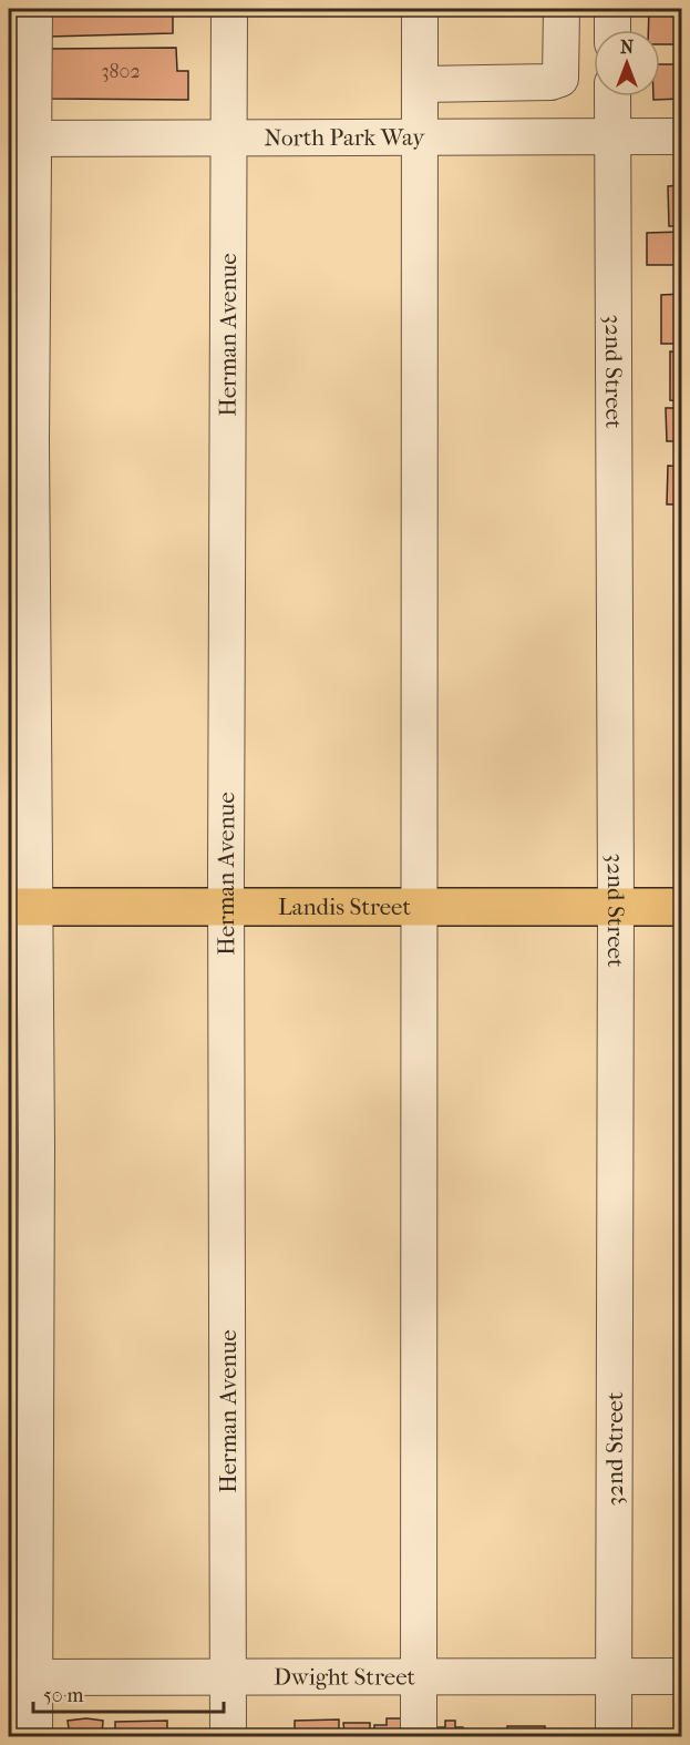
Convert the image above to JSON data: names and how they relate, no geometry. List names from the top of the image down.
{
  "streets": {
    "main road": ["Landis Street"],
    "street": [
      "North Park Way",
      "Herman Avenue",
      "32nd Street",
      "Dwight Street"
    ]
  },
  "crossings": [
    ["North Park Way", "Herman Avenue"],
    ["North Park Way", "32nd Street"],
    ["Herman Avenue", "Landis Street"],
    ["Herman Avenue", "Dwight Street"],
    ["32nd Street", "Landis Street"],
    ["32nd Street", "Dwight Street"]
  ],
  "house_numbers": ["3802"],
  "scale_bar": "50 m",
  "north": "top"
}
